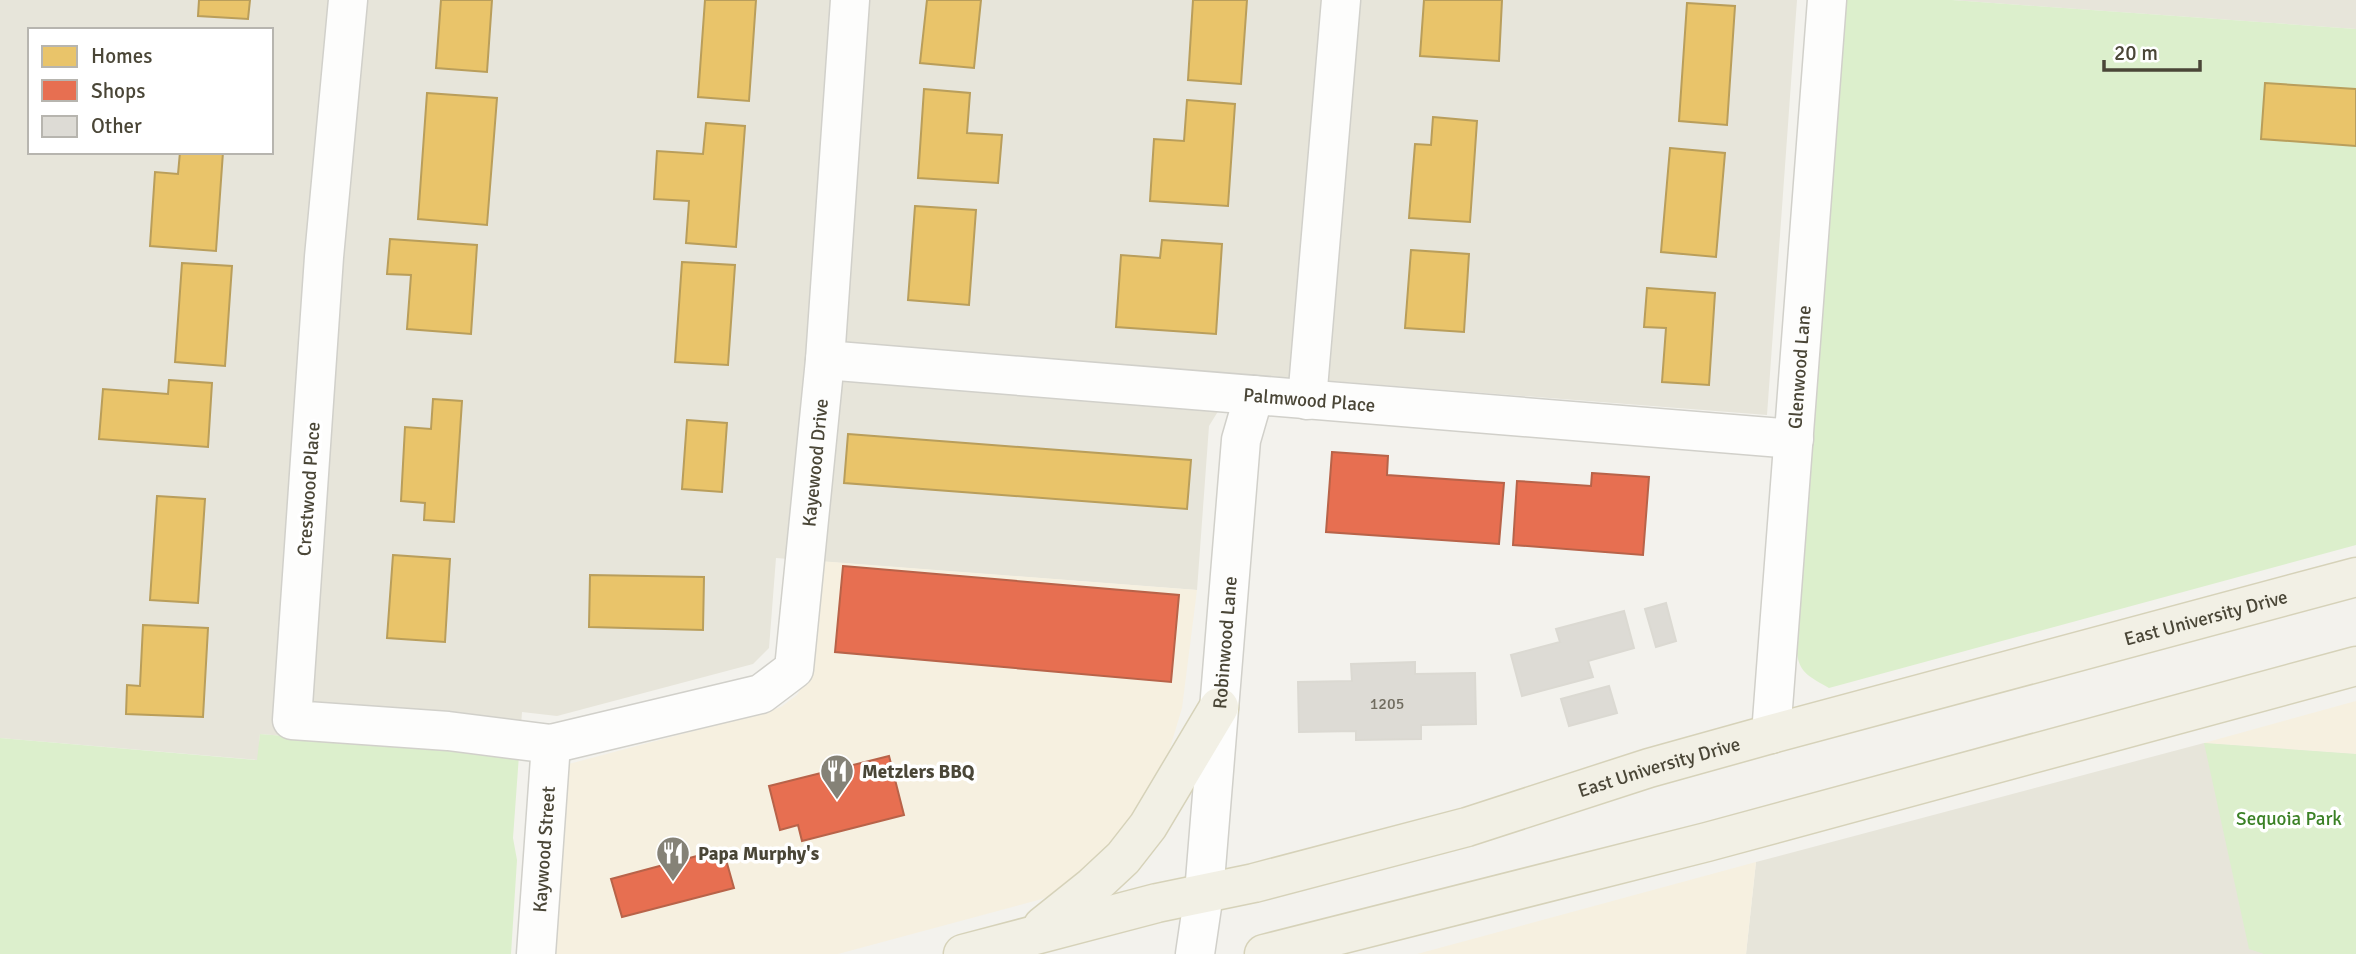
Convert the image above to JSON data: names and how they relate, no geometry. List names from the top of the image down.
{
  "streets": {
    "main road": ["East University Drive"],
    "street": [
      "Glenwood Lane",
      "Palmwood Place",
      "Kayewood Drive",
      "Crestwood Place",
      "Robinwood Lane",
      "Kaywood Street"
    ]
  },
  "crossings": [
    ["Glenwood Lane", "Palmwood Place"],
    ["Glenwood Lane", "East University Drive"],
    ["Palmwood Place", "Kayewood Drive"],
    ["Palmwood Place", "Robinwood Lane"],
    ["Kayewood Drive", "Crestwood Place"],
    ["Kayewood Drive", "Kaywood Street"],
    ["Crestwood Place", "Kaywood Street"],
    ["East University Drive", "Robinwood Lane"]
  ],
  "parks": ["Sequoia Park"],
  "places": {
    "restaurant": ["Metzlers BBQ", "Papa Murphy's"]
  },
  "house_numbers": ["1205"],
  "legend": ["Homes", "Shops", "Other"],
  "scale_bar": "20 m"
}
